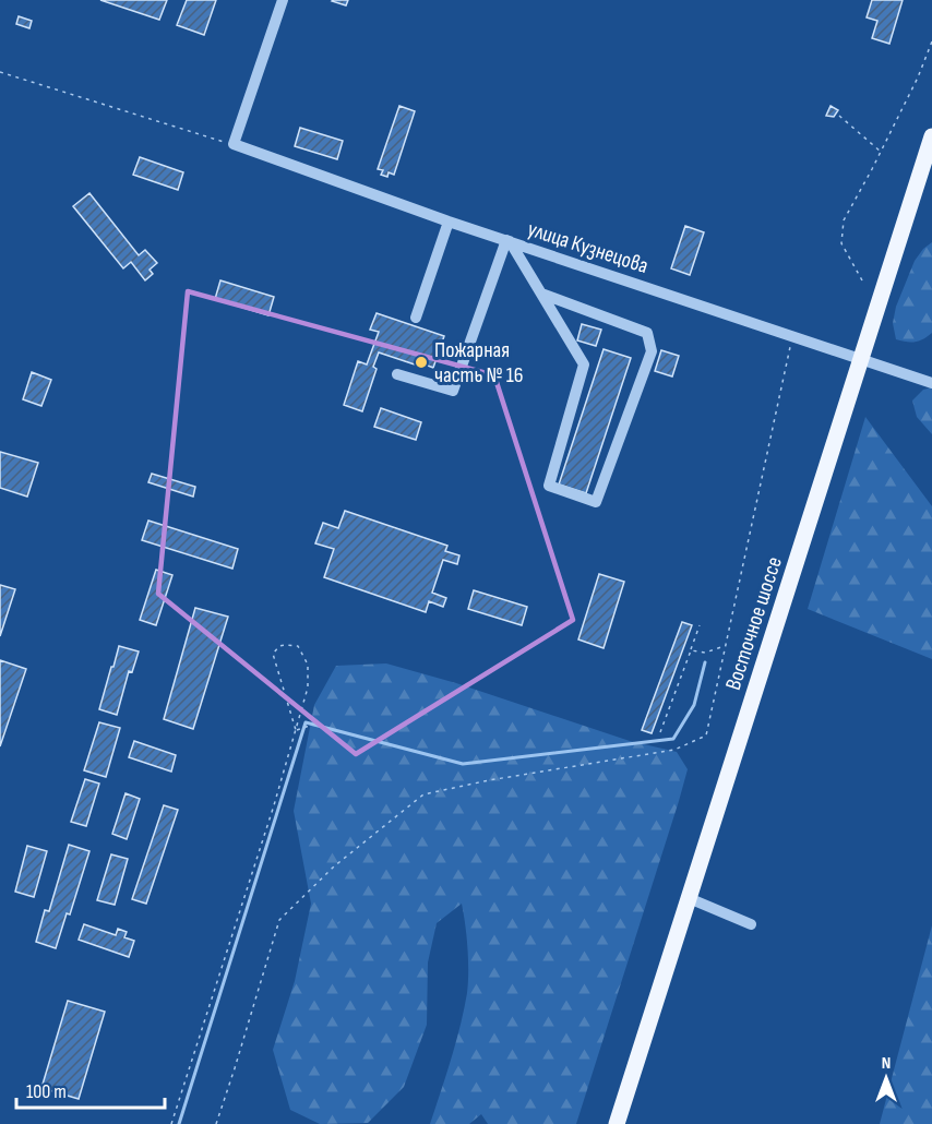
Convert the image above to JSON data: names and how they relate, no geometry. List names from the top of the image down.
{
  "streets": {
    "main road": ["Восточное шоссе"],
    "street": ["улица Кузнецова"]
  },
  "crossings": [
    ["улица Кузнецова", "Восточное шоссе"]
  ],
  "places": ["Пожарная часть № 16"],
  "scale_bar": "100 m",
  "north": "top"
}
